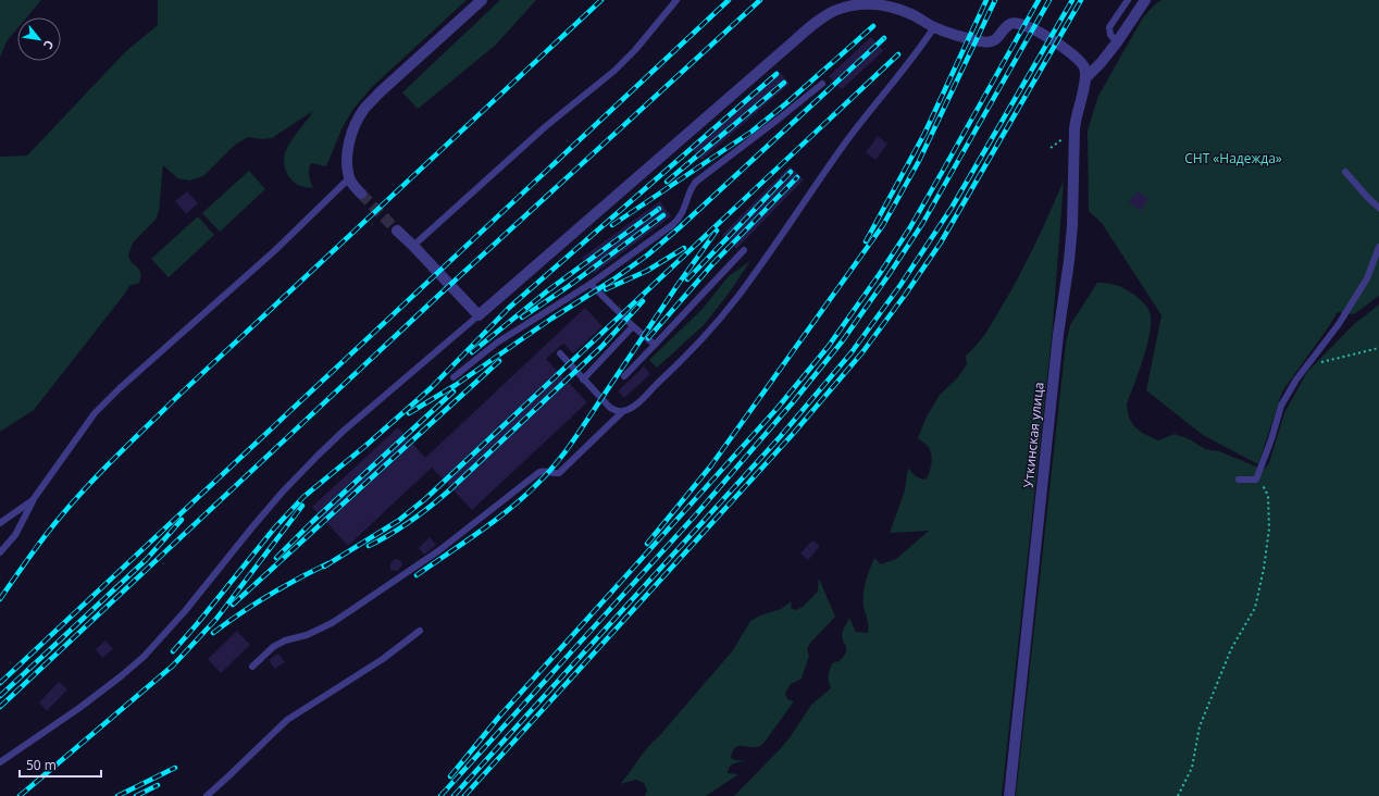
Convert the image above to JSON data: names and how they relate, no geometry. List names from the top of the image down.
{
  "streets": {
    "street": ["Уткинская улица"]
  },
  "parks": ["СНТ «Надежда»"],
  "scale_bar": "50 m",
  "north": "bottom right"
}
